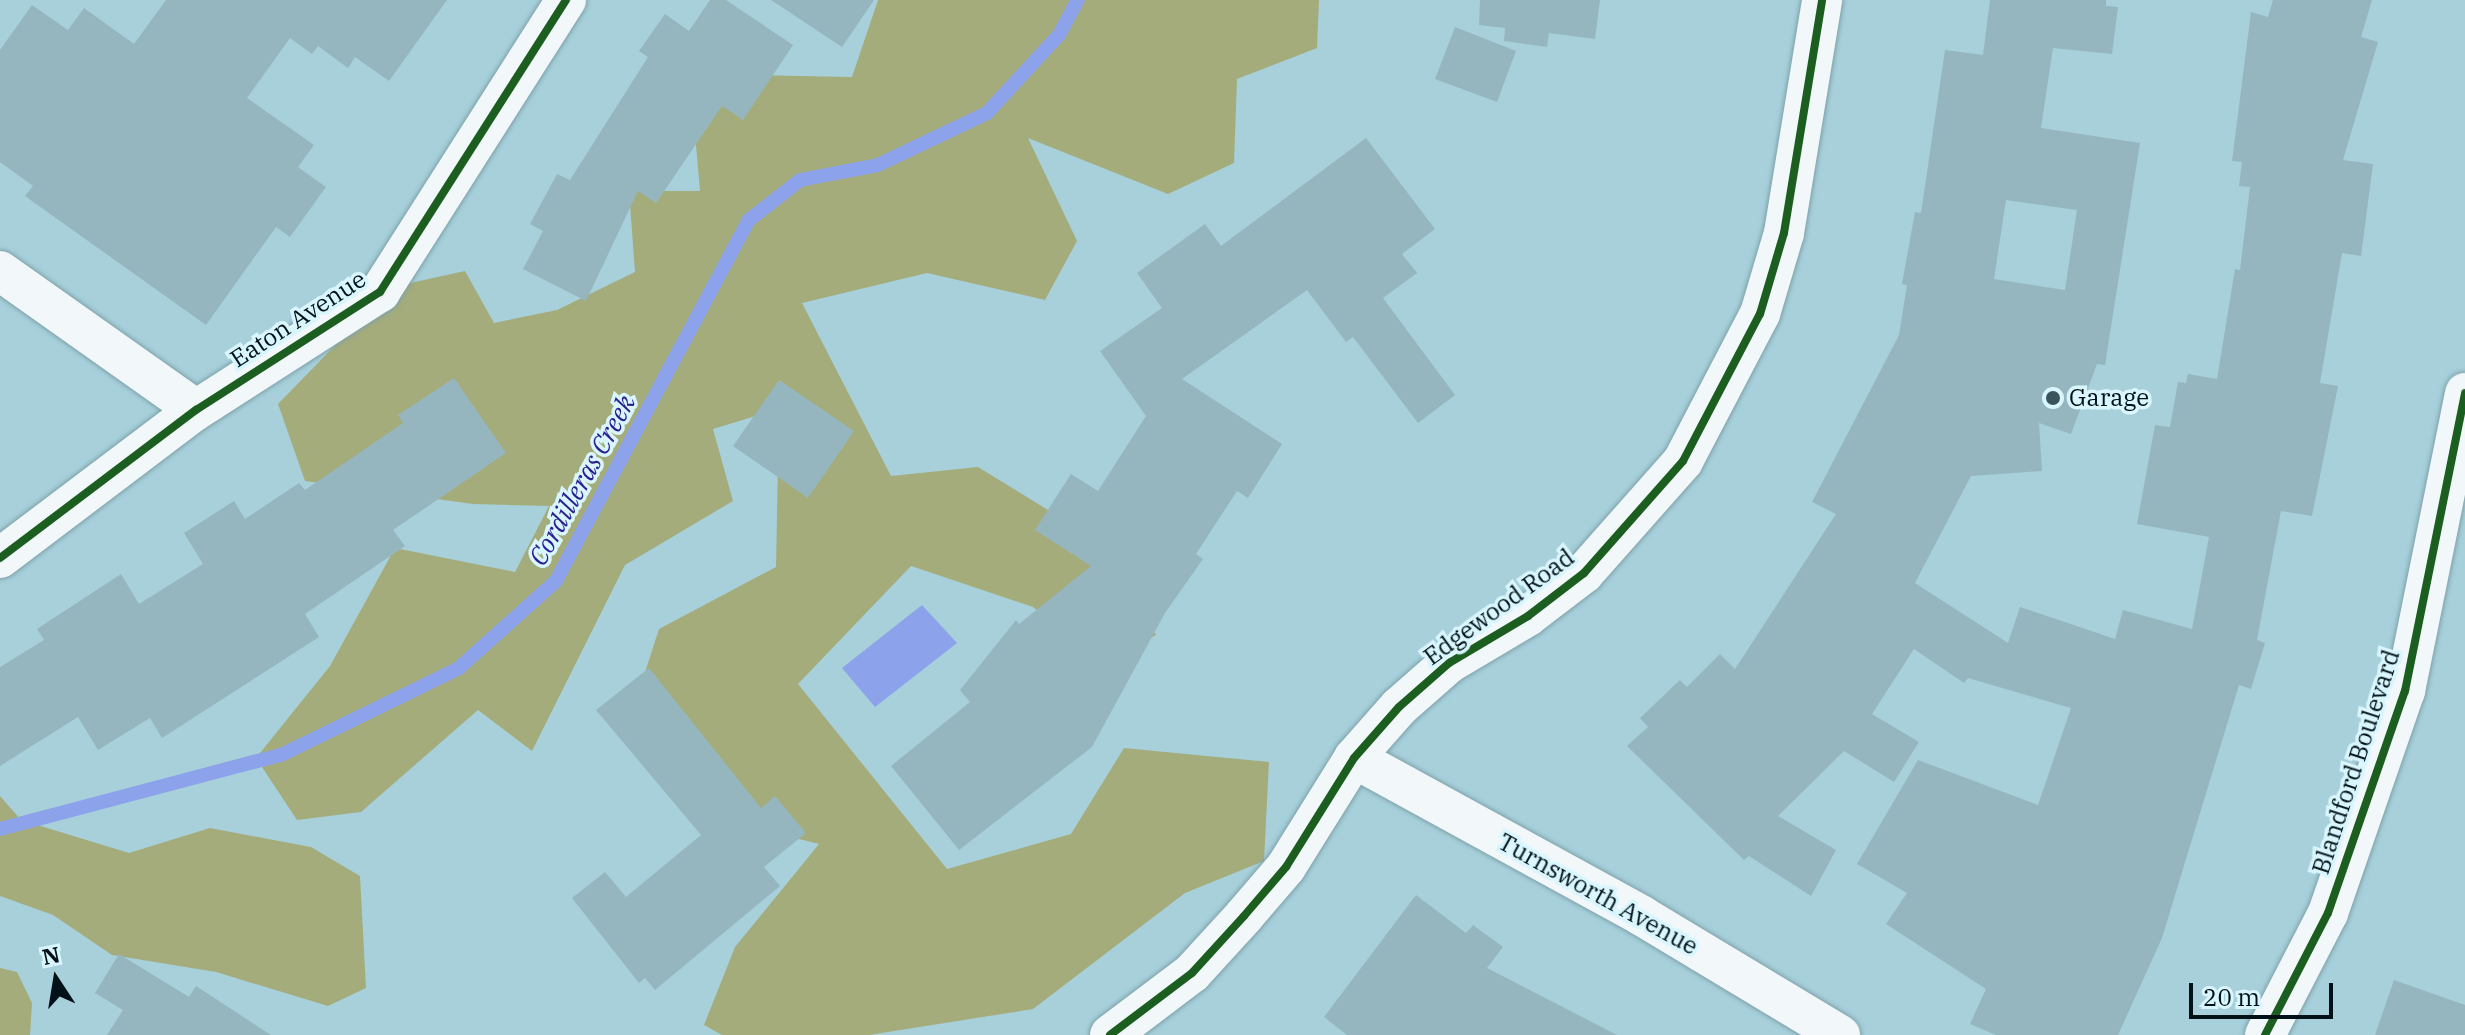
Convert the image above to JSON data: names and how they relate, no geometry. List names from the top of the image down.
{
  "streets": {
    "street": [
      "Eaton Avenue",
      "Edgewood Road",
      "Blandford Boulevard",
      "Turnsworth Avenue"
    ]
  },
  "crossings": [
    ["Edgewood Road", "Turnsworth Avenue"]
  ],
  "water": ["Cordilleras Creek"],
  "places": ["Garage"],
  "scale_bar": "20 m",
  "north": "top"
}
